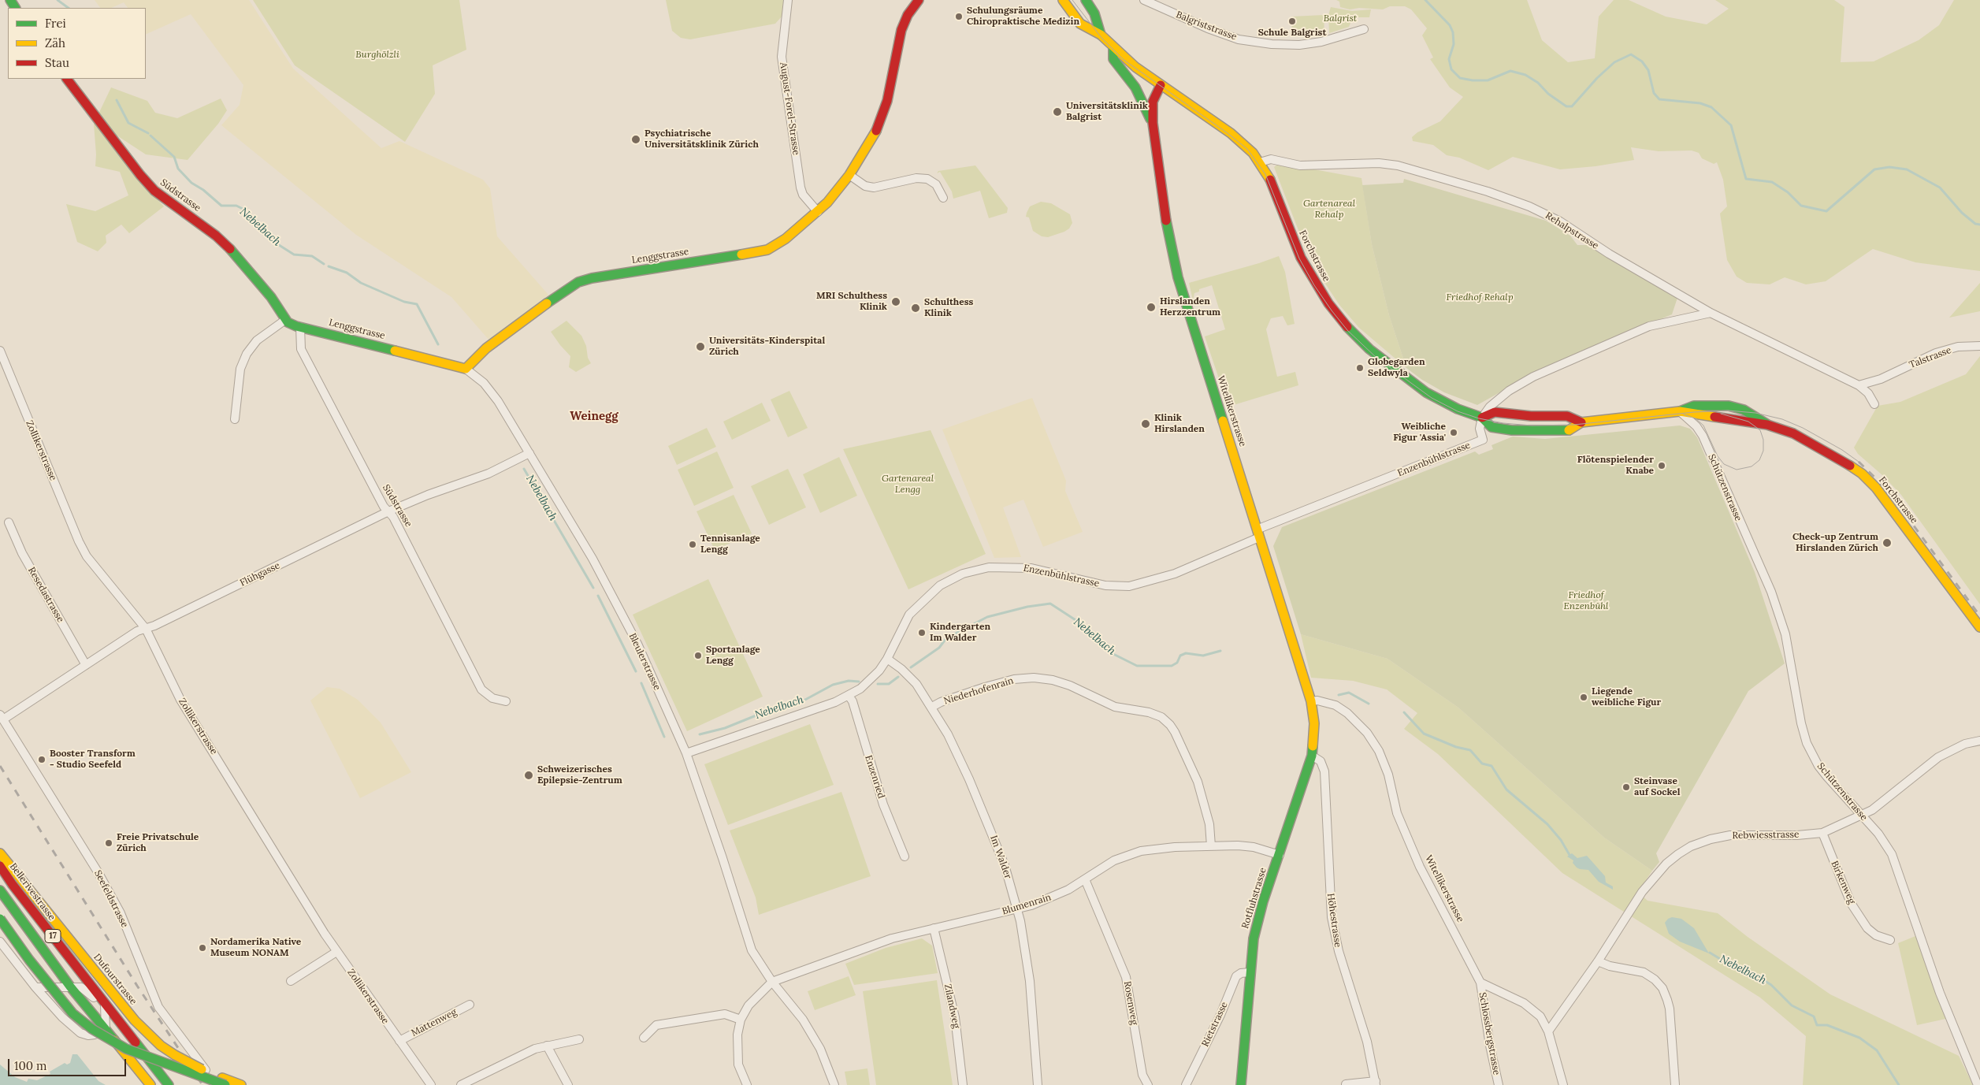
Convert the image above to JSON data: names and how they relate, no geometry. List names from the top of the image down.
{
  "streets": {
    "main road": [
      "Südstrasse",
      "Lenggstrasse",
      "Forchstrasse",
      "Witellikerstrasse",
      "Bellerivestrasse",
      "Rotfluhstrasse",
      "17",
      "Dufourstrasse"
    ],
    "street": [
      "Balgriststrasse",
      "August-Forel-Strasse",
      "Rehalpstrasse",
      "Talstrasse",
      "Zollikerstrasse",
      "Enzenbühlstrasse",
      "Schützenstrasse",
      "Flühgasse",
      "Resedastrasse",
      "Bleulerstrasse",
      "Niederhofenrain",
      "Enzenried",
      "Rebwiesstrasse",
      "Im Walder",
      "Birkenweg",
      "Seefeldstrasse",
      "Blumenrain",
      "Höhestrasse",
      "Rosenweg",
      "Zilandweg",
      "Mattenweg",
      "Rietstrasse",
      "Schlossbergstrasse"
    ]
  },
  "crossings": [
    ["August-Forel-Strasse", "Lenggstrasse"],
    ["Südstrasse", "Lenggstrasse"],
    ["Südstrasse", "Flühgasse"],
    ["Rehalpstrasse", "Forchstrasse"],
    ["Rehalpstrasse", "Talstrasse"],
    ["Lenggstrasse", "Bleulerstrasse"],
    ["Forchstrasse", "Witellikerstrasse"],
    ["Forchstrasse", "Enzenbühlstrasse"],
    ["Forchstrasse", "Schützenstrasse"],
    ["Witellikerstrasse", "Enzenbühlstrasse"],
    ["Witellikerstrasse", "Rotfluhstrasse"],
    ["Witellikerstrasse", "Schlossbergstrasse"],
    ["Zollikerstrasse", "Flühgasse"],
    ["Zollikerstrasse", "Mattenweg"],
    ["Enzenbühlstrasse", "Bleulerstrasse"],
    ["Enzenbühlstrasse", "Enzenried"],
    ["Enzenbühlstrasse", "Im Walder"],
    ["Schützenstrasse", "Rebwiesstrasse"],
    ["Flühgasse", "Resedastrasse"],
    ["Flühgasse", "Bleulerstrasse"],
    ["Flühgasse", "Seefeldstrasse"],
    ["Bleulerstrasse", "Blumenrain"],
    ["Niederhofenrain", "Im Walder"],
    ["Niederhofenrain", "Blumenrain"],
    ["Rebwiesstrasse", "Birkenweg"],
    ["Im Walder", "Blumenrain"],
    ["Bellerivestrasse", "17"],
    ["Rotfluhstrasse", "Blumenrain"],
    ["Rotfluhstrasse", "Höhestrasse"],
    ["Rotfluhstrasse", "Rietstrasse"],
    ["Blumenrain", "Rosenweg"],
    ["Blumenrain", "Zilandweg"]
  ],
  "districts": ["Weinegg"],
  "water": ["Nebelbach"],
  "parks": [
    "Balgrist",
    "Burghölzli",
    "Gartenareal Rehalp",
    "Friedhof Rehalp",
    "Gartenareal Lengg",
    "Friedhof Enzenbühl"
  ],
  "places": [
    "Schulungsräume Chiropraktische Medizin",
    "Schule Balgrist",
    "Universitätsklinik Balgrist",
    "Psychiatrische Universitätsklinik Zürich",
    "MRI Schulthess Klinik",
    "Hirslanden Herzzentrum",
    "Schulthess Klinik",
    "Universitäts-Kinderspital Zürich",
    "Globegarden Seldwyla",
    "Klinik Hirslanden",
    "Weibliche Figur 'Assia'",
    "Flötenspielender Knabe",
    "Check-up Zentrum Hirslanden Zürich",
    "Tennisanlage Lengg",
    "Kindergarten Im Walder",
    "Sportanlage Lengg",
    "Liegende weibliche Figur",
    "Booster Transform - Studio Seefeld",
    "Schweizerisches Epilepsie-Zentrum",
    "Steinvase auf Sockel",
    "Freie Privatschule Zürich",
    "Nordamerika Native Museum NONAM"
  ],
  "legend": ["Frei", "Zäh", "Stau"],
  "scale_bar": "100 m"
}
